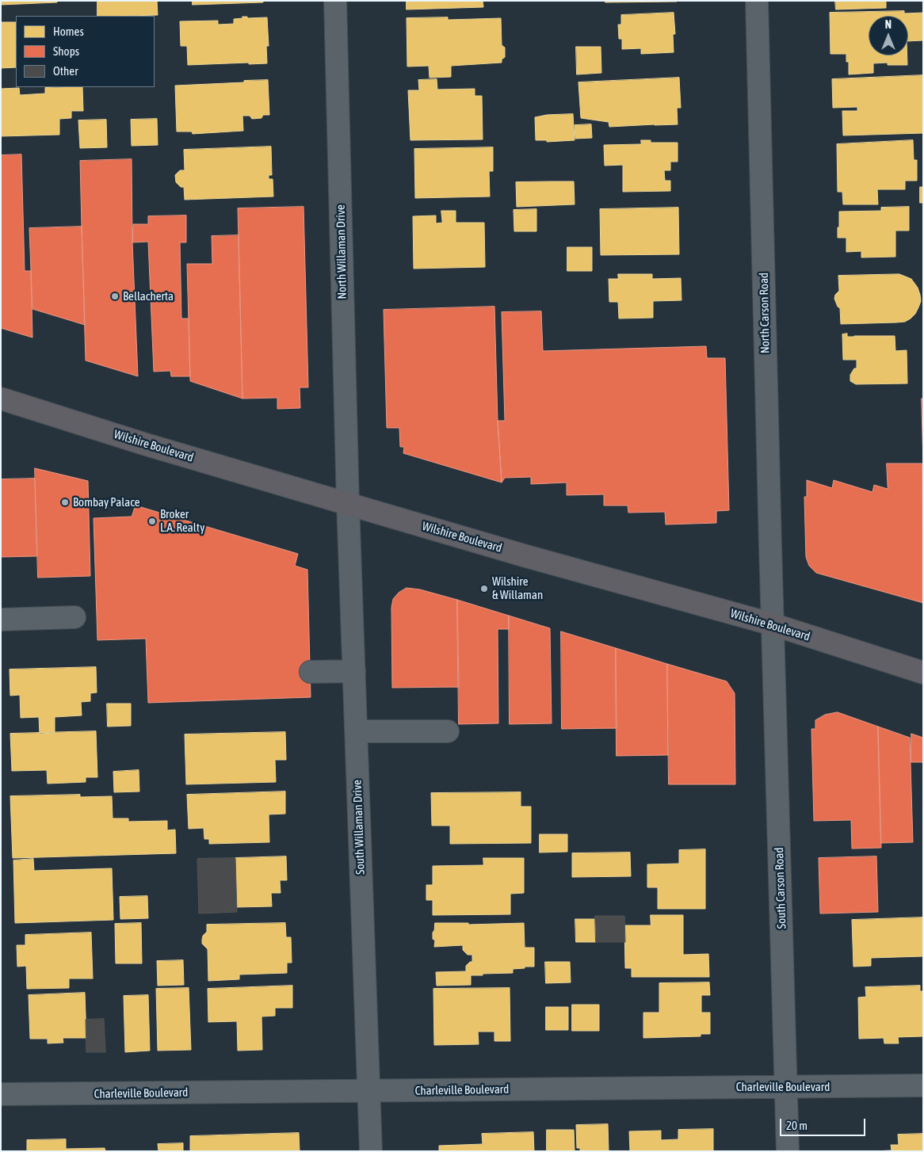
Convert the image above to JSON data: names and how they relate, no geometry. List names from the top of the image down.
{
  "streets": {
    "main road": ["Wilshire Boulevard"],
    "street": [
      "North Willaman Drive",
      "North Carson Road",
      "South Willaman Drive",
      "South Carson Road",
      "Charleville Boulevard"
    ]
  },
  "crossings": [
    ["North Willaman Drive", "Wilshire Boulevard"],
    ["North Willaman Drive", "South Willaman Drive"],
    ["North Carson Road", "Wilshire Boulevard"],
    ["North Carson Road", "South Carson Road"],
    ["Wilshire Boulevard", "South Willaman Drive"],
    ["Wilshire Boulevard", "South Carson Road"],
    ["South Willaman Drive", "Charleville Boulevard"],
    ["South Carson Road", "Charleville Boulevard"]
  ],
  "places": [
    "Bellacherta",
    "Bombay Palace",
    "Broker L.A. Realty",
    "Wilshire & Willaman"
  ],
  "legend": ["Homes", "Shops", "Other"],
  "scale_bar": "20 m",
  "north": "top"
}
